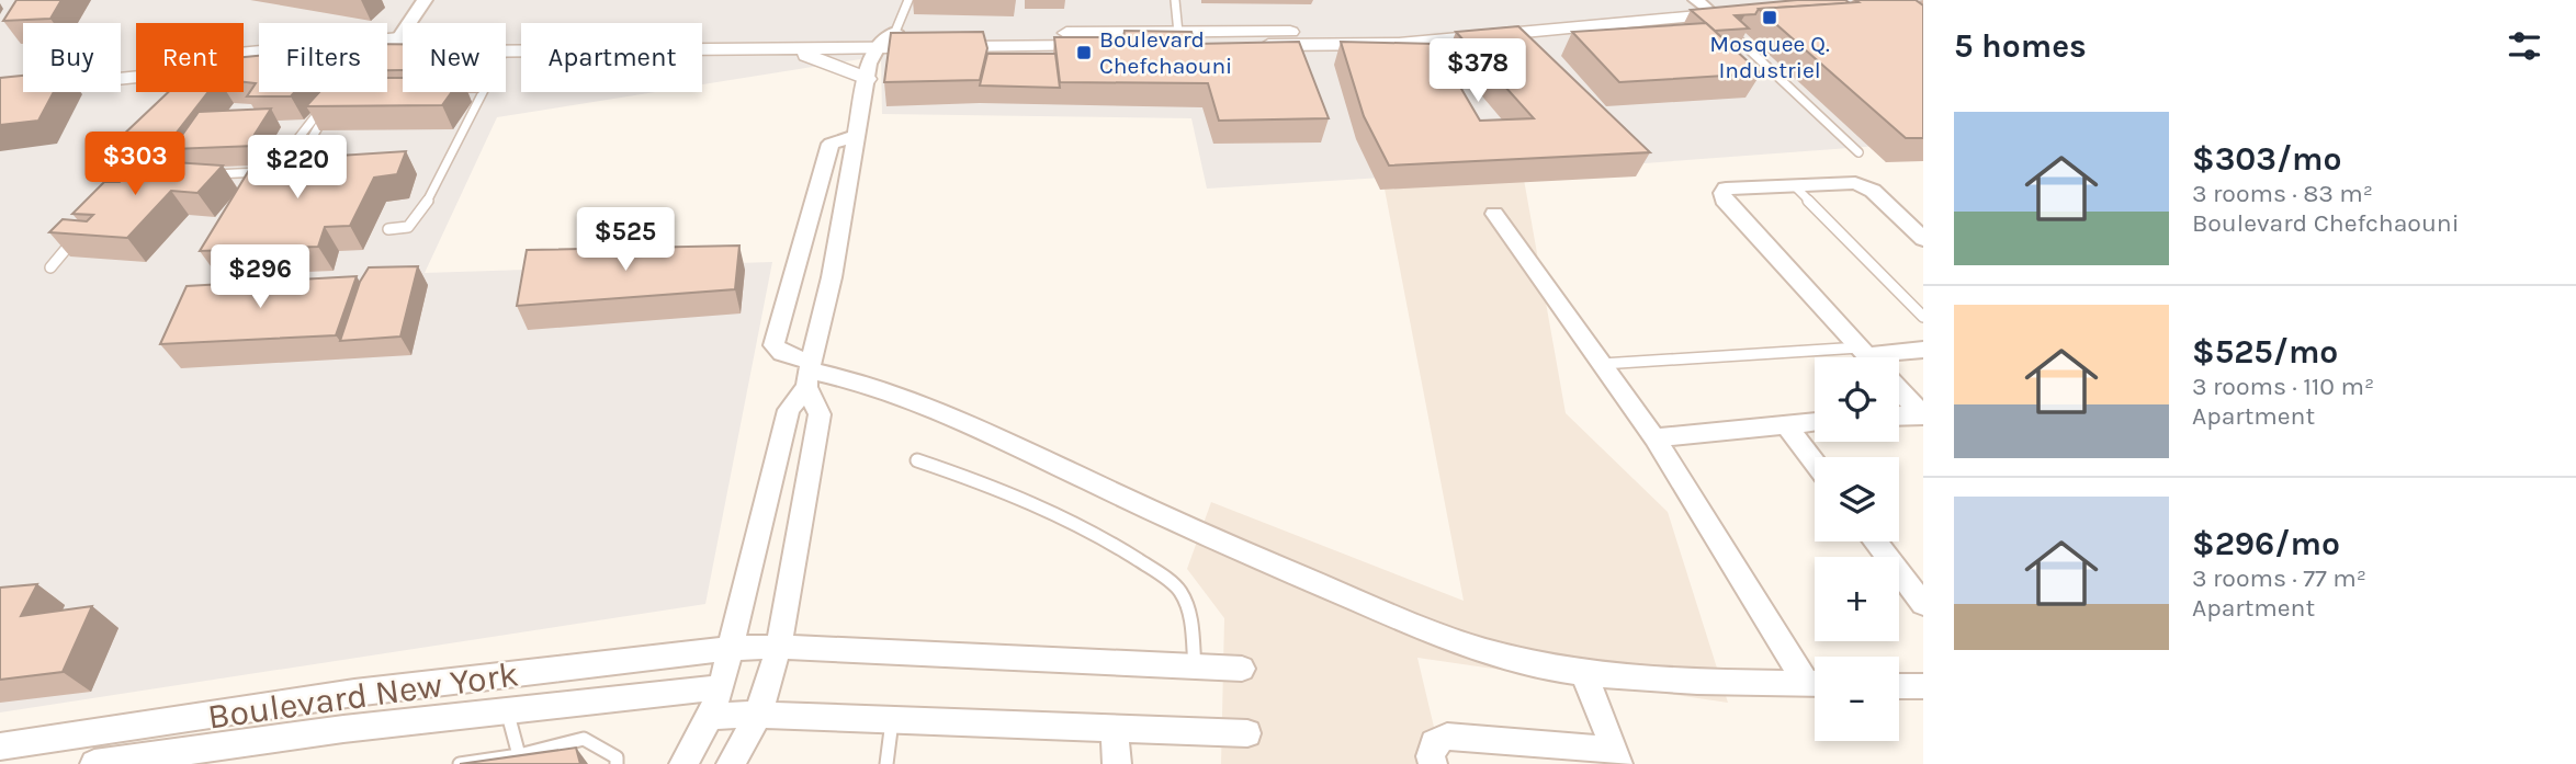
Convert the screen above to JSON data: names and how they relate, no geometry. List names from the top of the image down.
{
  "streets": {
    "street": ["Boulevard New York"]
  },
  "places": {
    "transit": ["Mosquee Q. Industriel", "Boulevard Chefchaouni"]
  },
  "page": {
    "heading": "5 homes",
    "chip": [
      "Buy",
      "Rent",
      "Filters",
      "New",
      "Apartment"
    ],
    "price": [
      "$378",
      "$303",
      "$220",
      "$525",
      "$296"
    ],
    "list": [
      {
        "name": "$303/mo",
        "note": "3 rooms · 83 m² · Boulevard Chefchaouni"
      },
      {
        "name": "$525/mo",
        "note": "3 rooms · 110 m² · Apartment"
      },
      {
        "name": "$296/mo",
        "note": "3 rooms · 77 m² · Apartment"
      }
    ],
    "map_buttons": ["+", "−"]
  }
}
